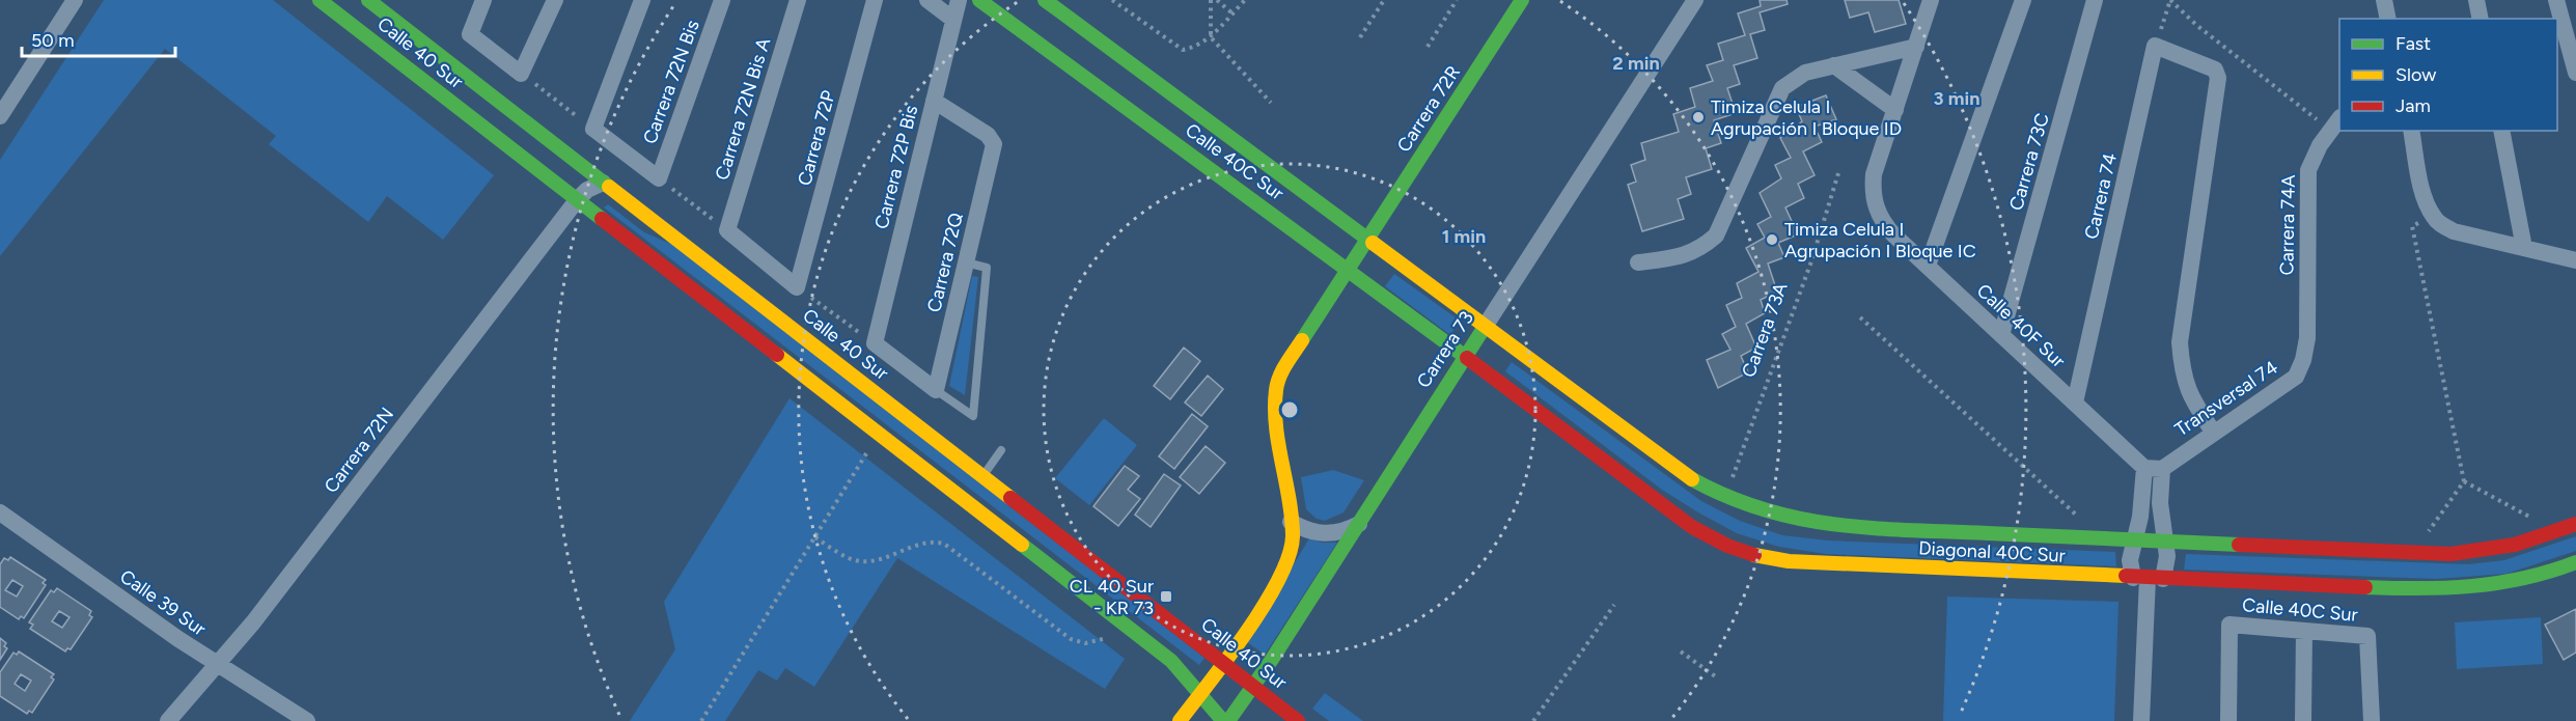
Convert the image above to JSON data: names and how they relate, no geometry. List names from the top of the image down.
{
  "streets": {
    "street": [
      "Calle 40 Sur",
      "Carrera 72N Bis",
      "Carrera 72N Bis A",
      "Carrera 72R",
      "Carrera 72P",
      "Calle 40C Sur",
      "Carrera 73C",
      "Carrera 72P Bis",
      "Carrera 74",
      "Carrera 74A",
      "Carrera 72Q",
      "Calle 40F Sur",
      "Carrera 73",
      "Transversal 74",
      "Carrera 72N",
      "Diagonal 40C Sur",
      "Calle 39 Sur"
    ],
    "path": ["Carrera 73A"]
  },
  "crossings": [
    ["Calle 40 Sur", "Carrera 72N Bis A"],
    ["Calle 40 Sur", "Carrera 72P"],
    ["Calle 40 Sur", "Carrera 72P Bis"],
    ["Calle 40 Sur", "Carrera 72Q"],
    ["Calle 40 Sur", "Carrera 73"],
    ["Calle 40 Sur", "Carrera 72N"],
    ["Carrera 72R", "Calle 40C Sur"],
    ["Calle 40C Sur", "Carrera 73"],
    ["Calle 40C Sur", "Diagonal 40C Sur"],
    ["Carrera 73C", "Calle 40F Sur"],
    ["Carrera 72P Bis", "Carrera 72Q"],
    ["Carrera 74", "Calle 40F Sur"],
    ["Carrera 74A", "Transversal 74"],
    ["Carrera 73A", "Diagonal 40C Sur"],
    ["Carrera 73", "Diagonal 40C Sur"],
    ["Carrera 72N", "Calle 39 Sur"]
  ],
  "places": {
    "other": ["Timiza Celula I Agrupación I Bloque ID", "Timiza Celula I Agrupación I Bloque IC"],
    "transit": ["CL 40 Sur - KR 73"]
  },
  "legend": ["Fast", "Slow", "Jam"],
  "scale_bar": "50 m",
  "rings": ["2 min", "3 min", "1 min"]
}
